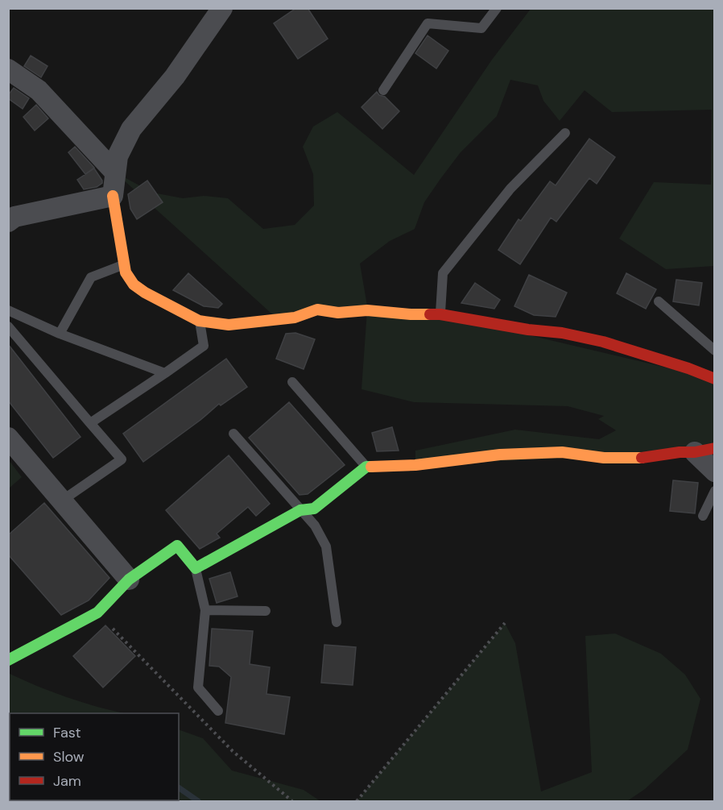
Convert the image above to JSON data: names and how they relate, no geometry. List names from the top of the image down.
{
  "legend": ["Fast", "Slow", "Jam"]
}
